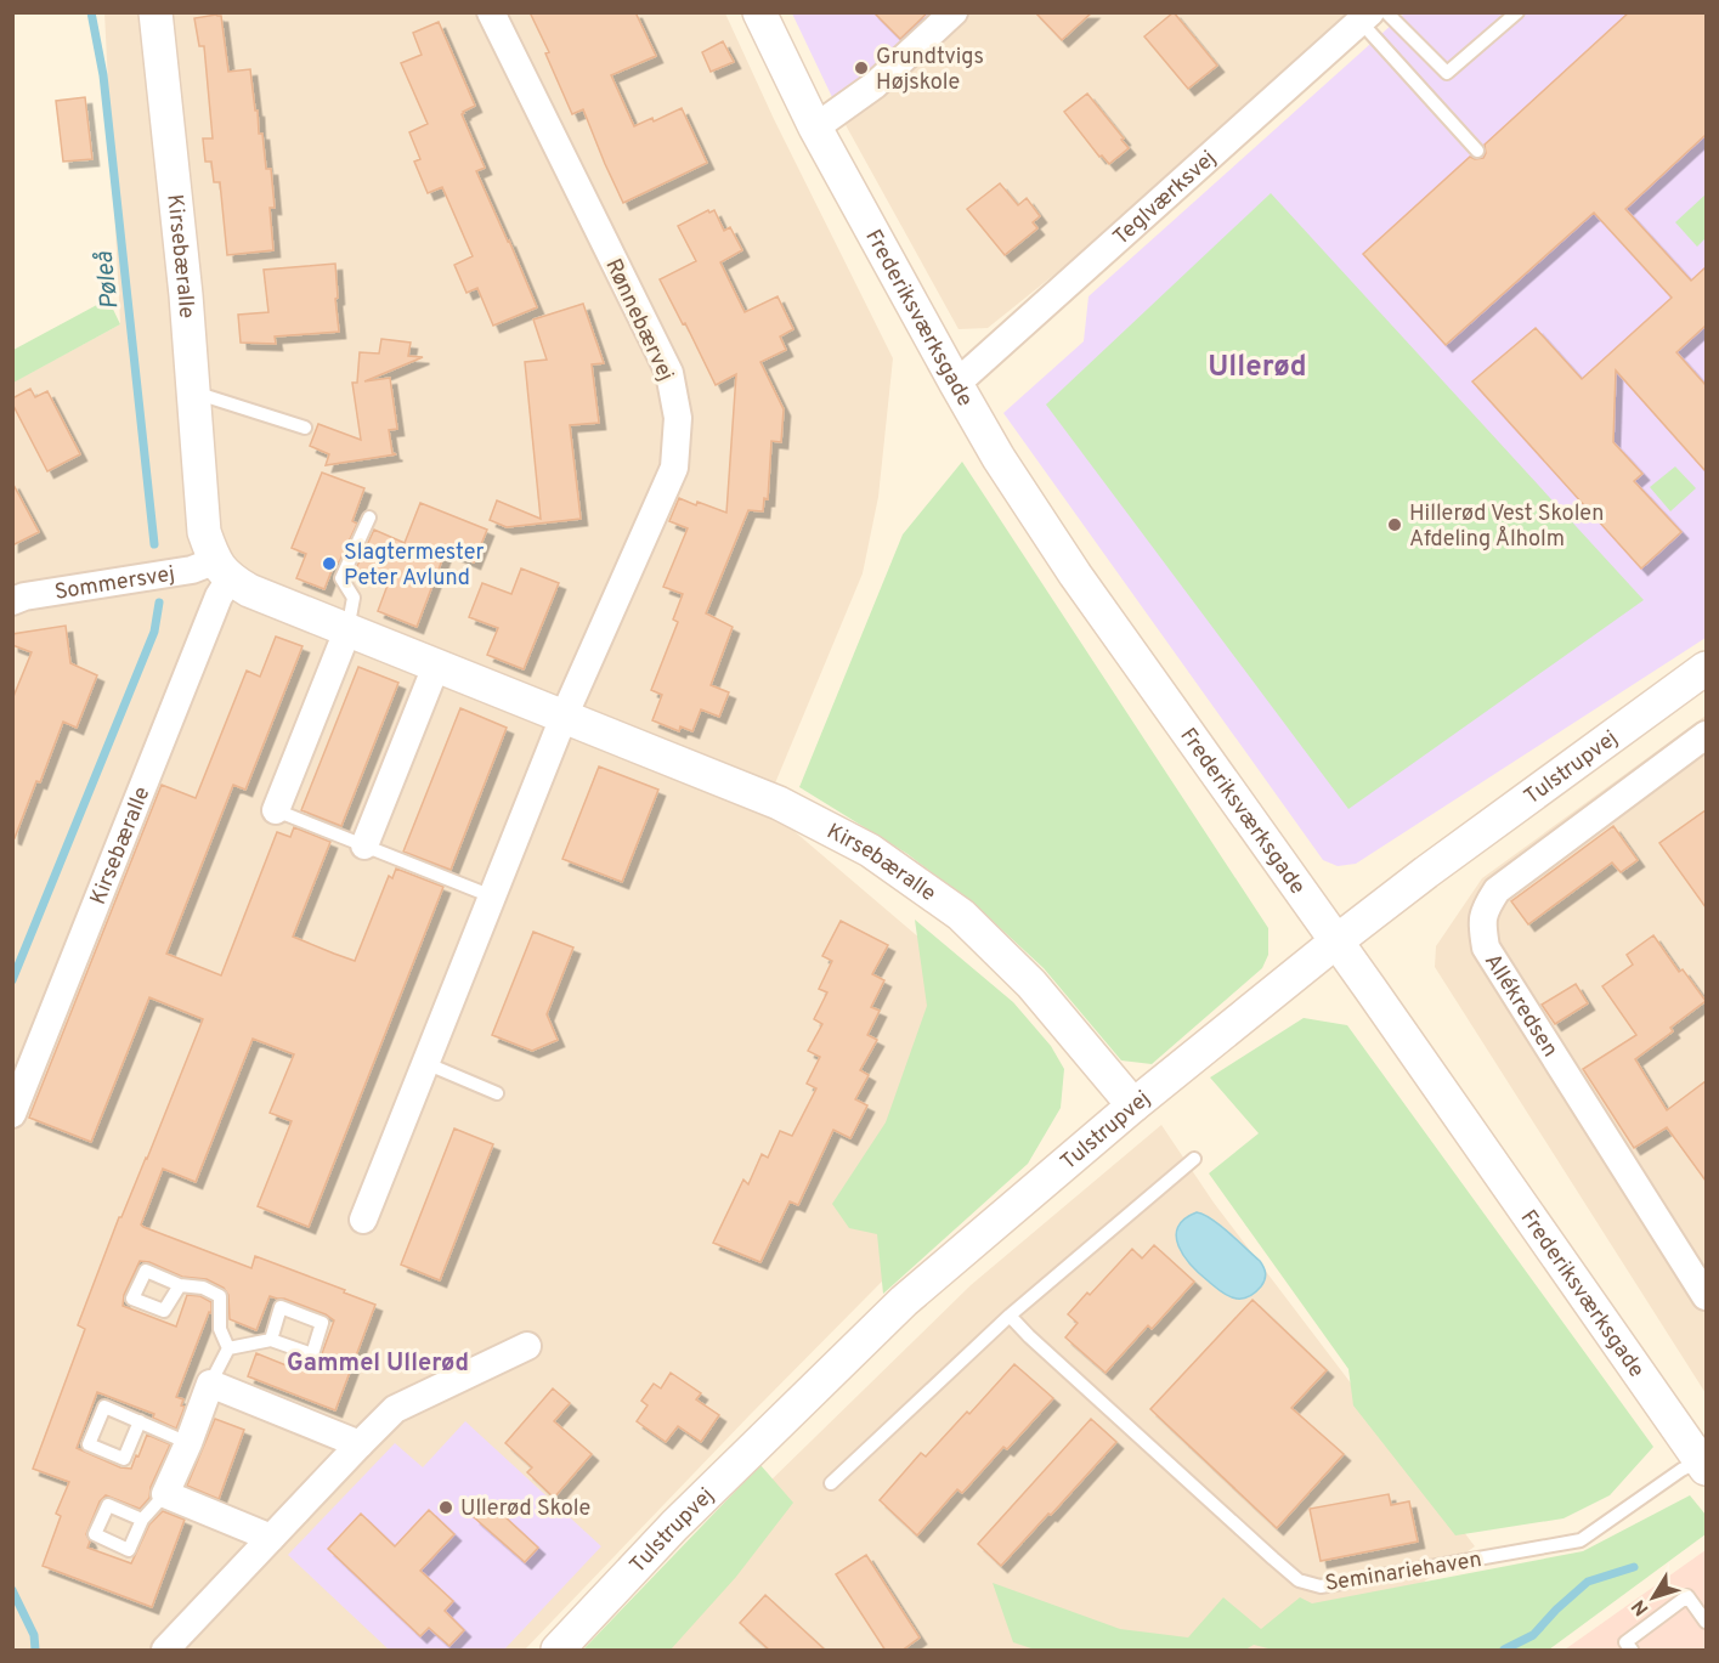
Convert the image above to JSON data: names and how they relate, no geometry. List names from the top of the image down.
{
  "streets": {
    "street": [
      "Teglværksvej",
      "Kirsebæralle",
      "Frederiksværksgade",
      "Rønnebærvej",
      "Sommersvej",
      "Tulstrupvej",
      "Allékredsen"
    ],
    "lane": ["Seminariehaven"]
  },
  "crossings": [
    ["Teglværksvej", "Frederiksværksgade"],
    ["Kirsebæralle", "Rønnebærvej"],
    ["Kirsebæralle", "Sommersvej"],
    ["Kirsebæralle", "Tulstrupvej"],
    ["Frederiksværksgade", "Tulstrupvej"],
    ["Frederiksværksgade", "Seminariehaven"]
  ],
  "districts": ["Ullerød", "Gammel Ullerød"],
  "water": ["Pøleå"],
  "places": [
    "Grundtvigs Højskole",
    "Hillerød Vest Skolen Afdeling Ålholm",
    "Slagtermester Peter Avlund",
    "Ullerød Skole"
  ],
  "north": "bottom left"
}
